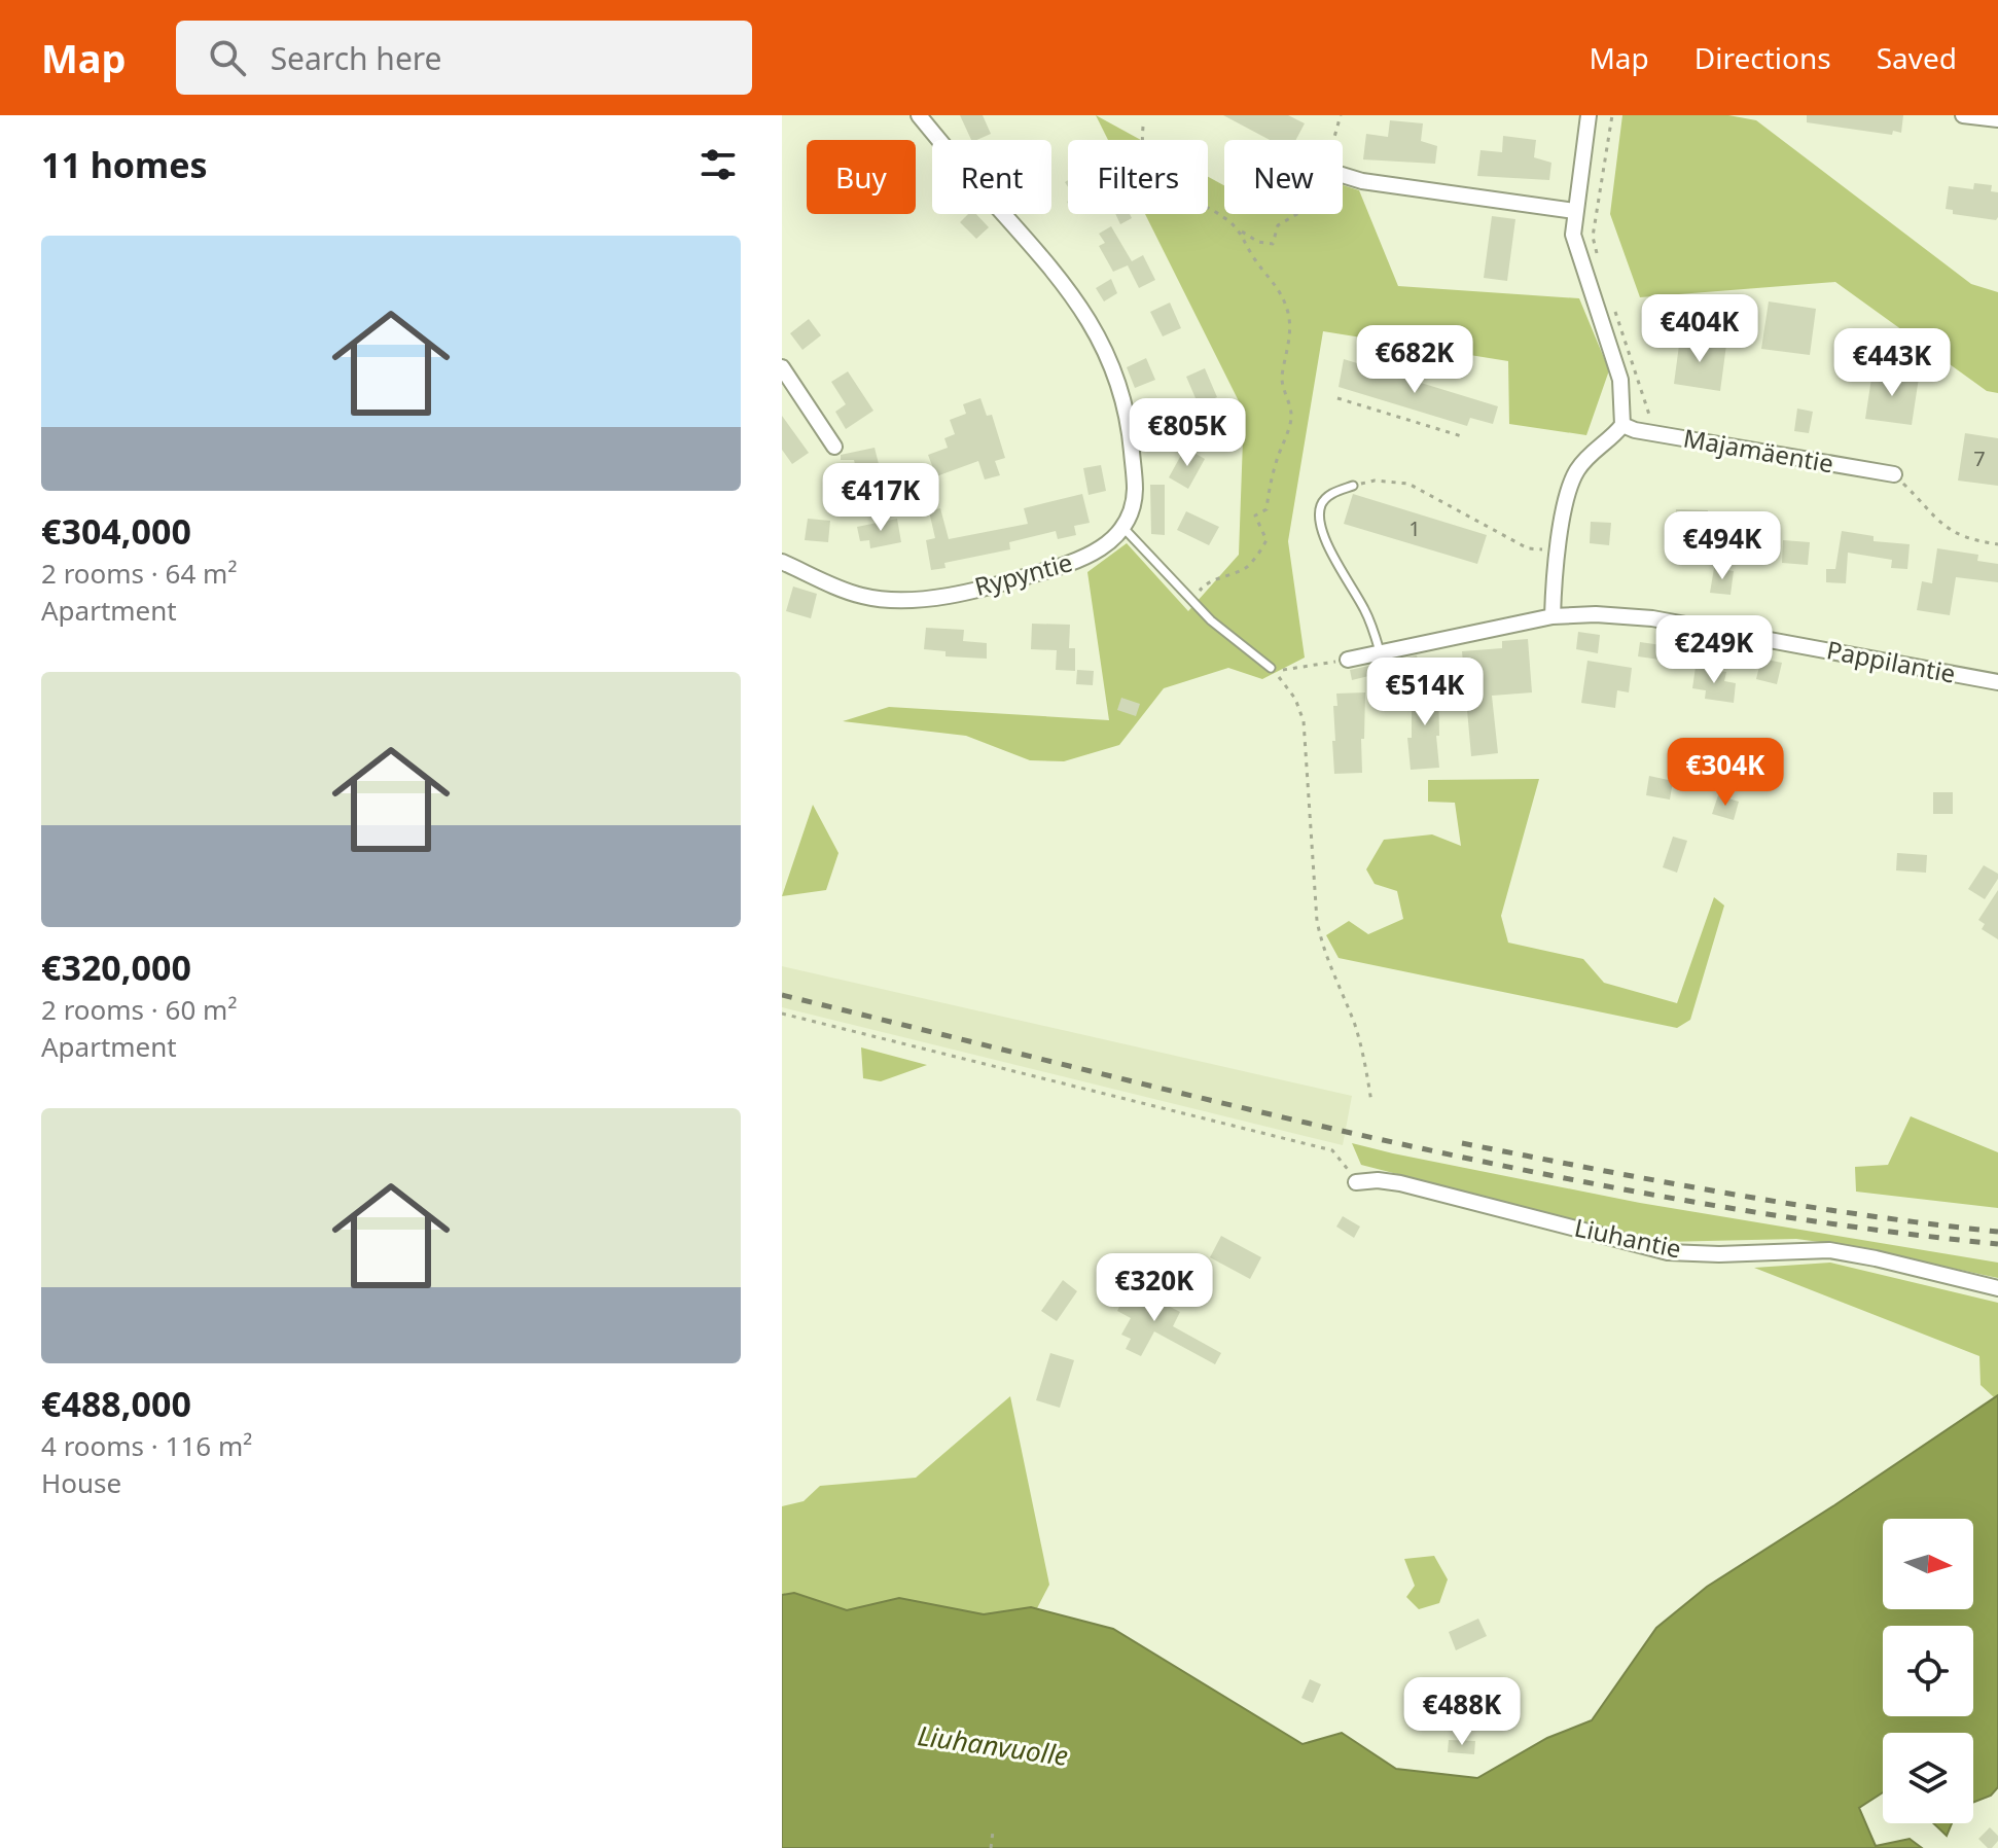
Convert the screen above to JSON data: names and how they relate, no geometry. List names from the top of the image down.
{
  "streets": {
    "street": [
      "Majamäentie",
      "Rypyntie",
      "Pappilantie",
      "Liuhantie"
    ]
  },
  "water": ["Liuhanvuolle"],
  "house_numbers": ["7", "1"],
  "north": "right",
  "page": {
    "header": "Map",
    "search": "Search here",
    "nav": ["Map", "Directions", "Saved"],
    "heading": "11 homes",
    "chip": [
      "Buy",
      "Rent",
      "Filters",
      "New"
    ],
    "list": [
      {
        "name": "€304,000",
        "note": "2 rooms · 64 m² · Apartment"
      },
      {
        "name": "€320,000",
        "note": "2 rooms · 60 m² · Apartment"
      },
      {
        "name": "€488,000",
        "note": "4 rooms · 116 m² · House"
      }
    ],
    "price": [
      "€404K",
      "€682K",
      "€443K",
      "€805K",
      "€417K",
      "€494K",
      "€249K",
      "€514K",
      "€304K",
      "€320K",
      "€488K"
    ]
  }
}
